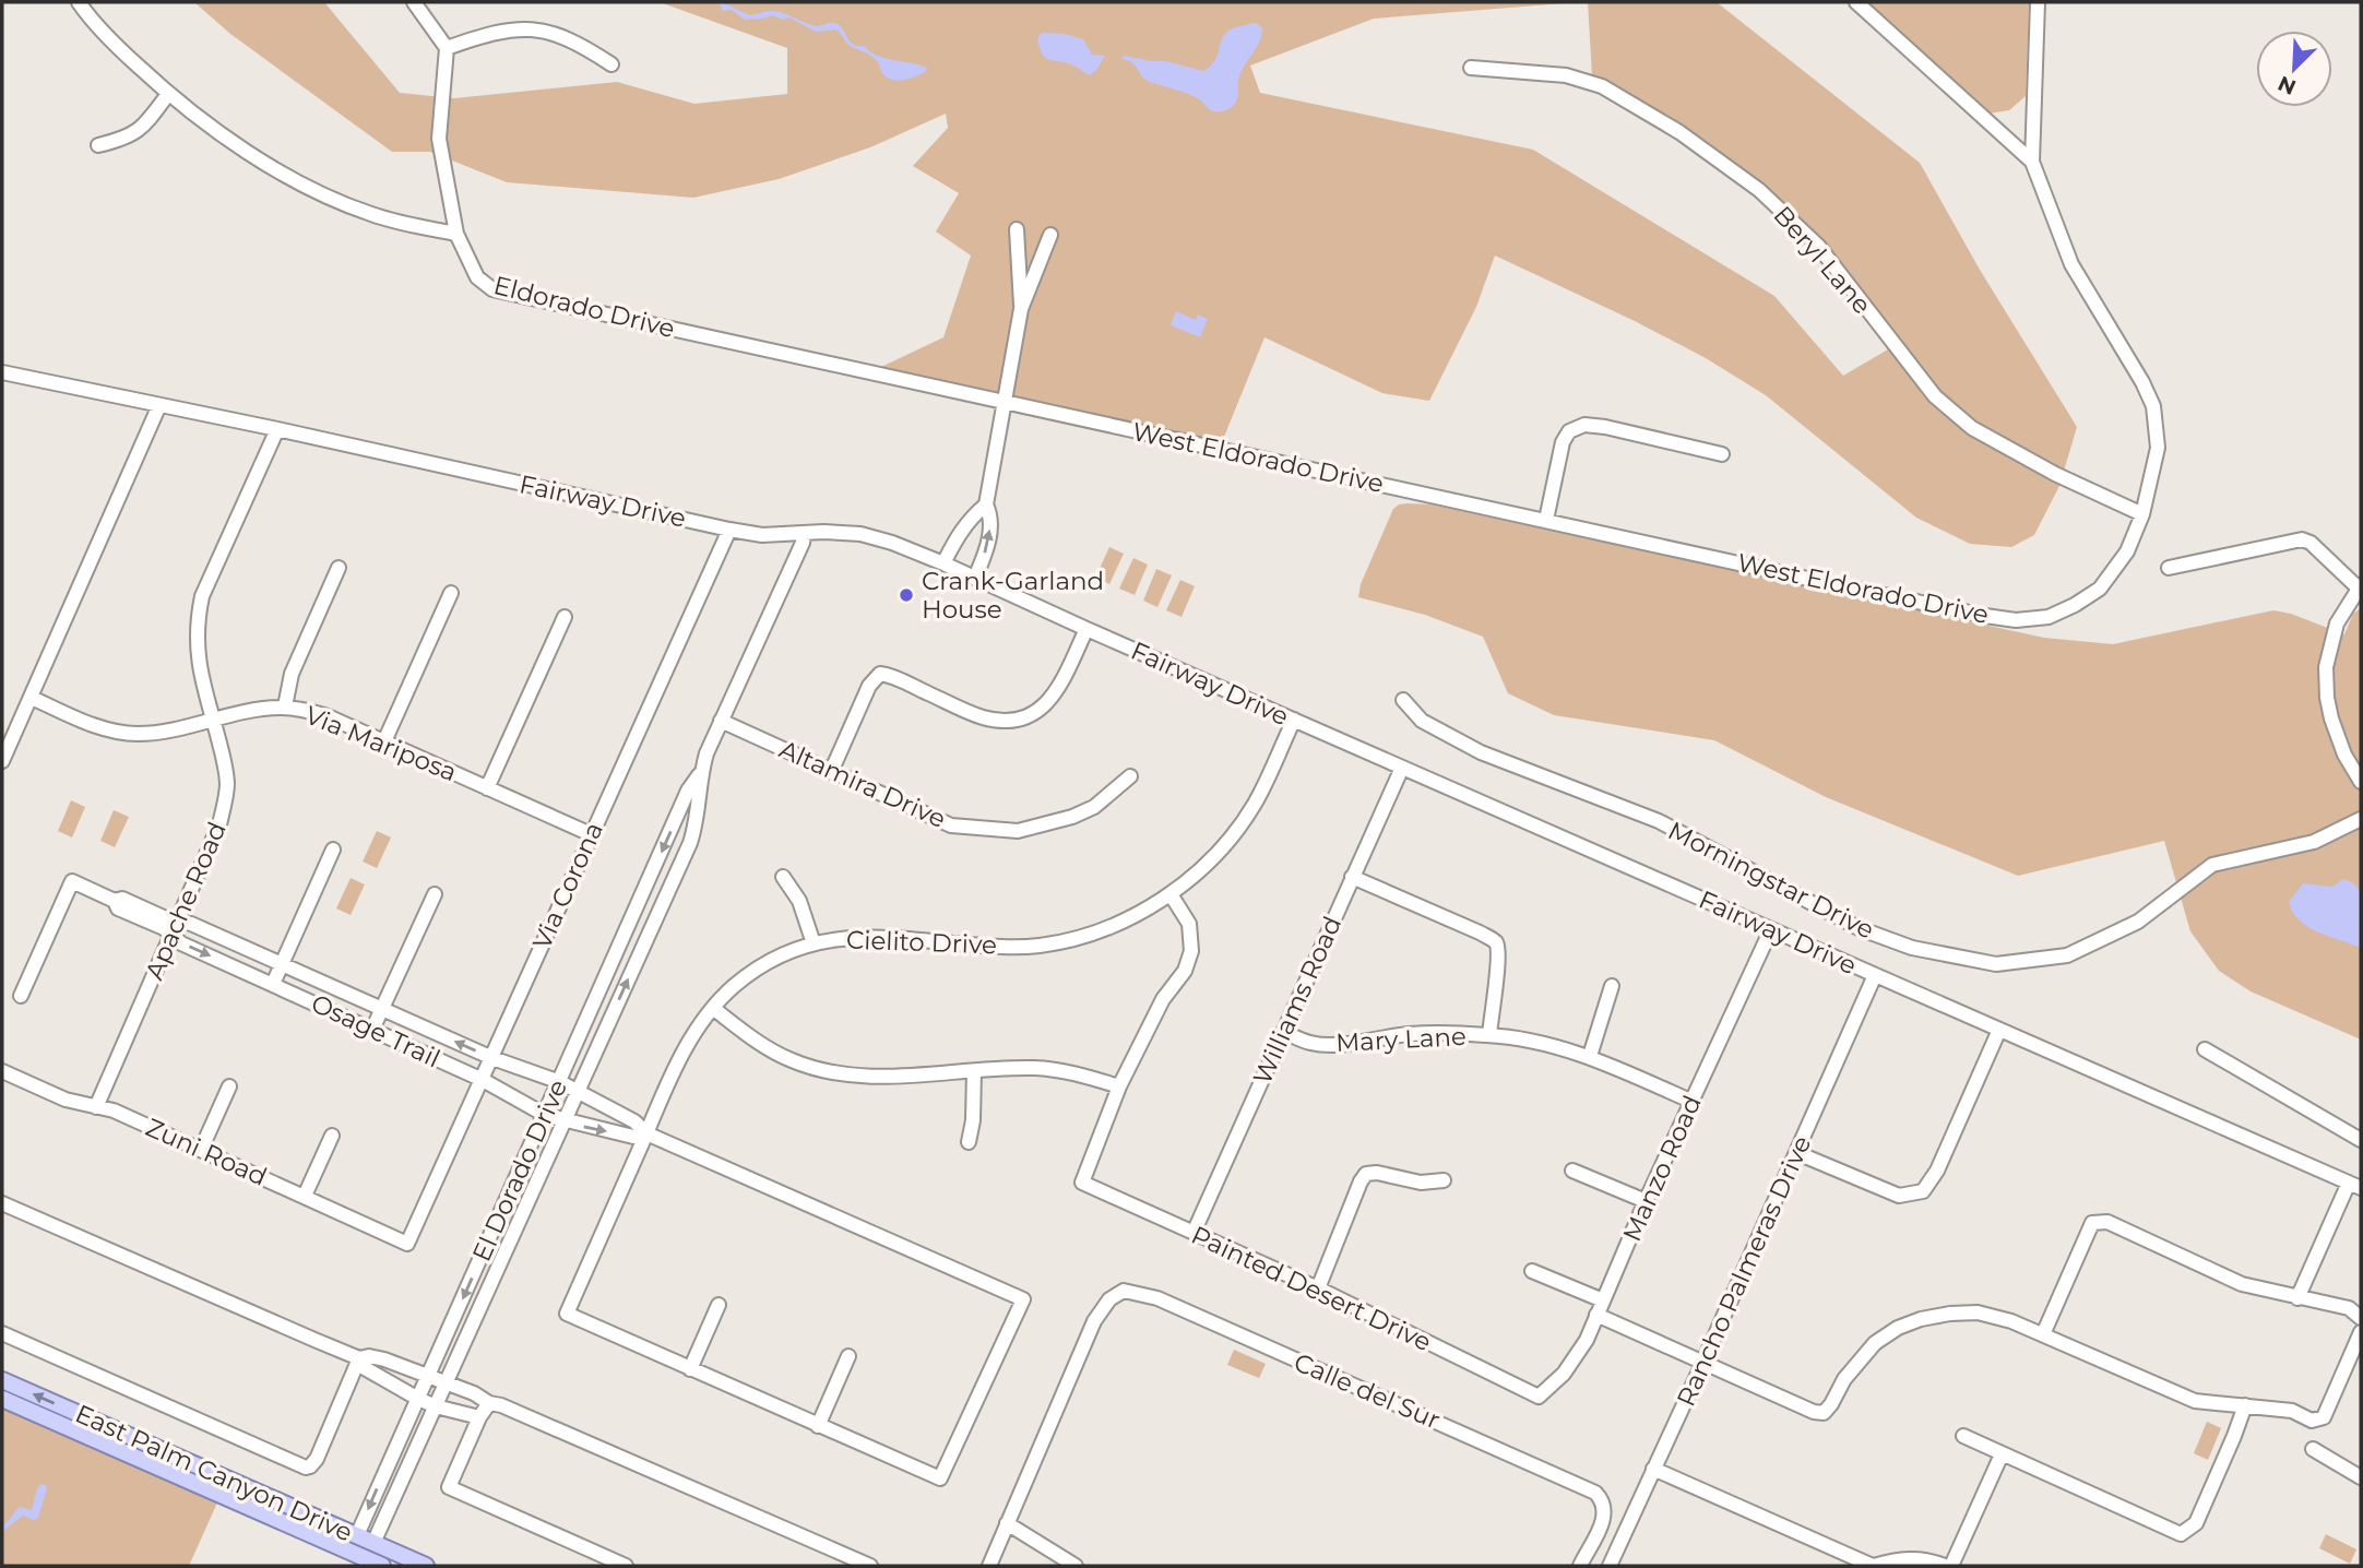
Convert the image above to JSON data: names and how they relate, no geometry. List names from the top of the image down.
{
  "streets": {
    "main road": ["El Dorado Drive", "East Palm Canyon Drive"],
    "street": [
      "Beryl Lane",
      "Eldorado Drive",
      "West Eldorado Drive",
      "Fairway Drive",
      "Via Mariposa",
      "Altamira Drive",
      "Morningstar Drive",
      "Via Corona",
      "Apache Road",
      "Cielito Drive",
      "Williams Road",
      "Osage Trail",
      "Mary Lane",
      "Zuni Road",
      "Manzo Road",
      "Rancho Palmeras Drive",
      "Painted Desert Drive",
      "Calle del Sur"
    ]
  },
  "crossings": [
    ["Beryl Lane", "West Eldorado Drive"],
    ["Eldorado Drive", "West Eldorado Drive"],
    ["Fairway Drive", "Via Corona"],
    ["Fairway Drive", "Apache Road"],
    ["Fairway Drive", "Cielito Drive"],
    ["Fairway Drive", "Williams Road"],
    ["Fairway Drive", "Manzo Road"],
    ["Fairway Drive", "El Dorado Drive"],
    ["Fairway Drive", "Rancho Palmeras Drive"],
    ["Via Mariposa", "Via Corona"],
    ["Via Mariposa", "Apache Road"],
    ["Altamira Drive", "El Dorado Drive"],
    ["Via Corona", "Osage Trail"],
    ["Via Corona", "Zuni Road"],
    ["Apache Road", "Osage Trail"],
    ["Apache Road", "Zuni Road"],
    ["Cielito Drive", "Osage Trail"],
    ["Williams Road", "Mary Lane"],
    ["Williams Road", "Painted Desert Drive"],
    ["Osage Trail", "El Dorado Drive"],
    ["Mary Lane", "Manzo Road"],
    ["Manzo Road", "Painted Desert Drive"],
    ["El Dorado Drive", "East Palm Canyon Drive"]
  ],
  "places": ["Crank-Garland House"],
  "north": "bottom left"
}
